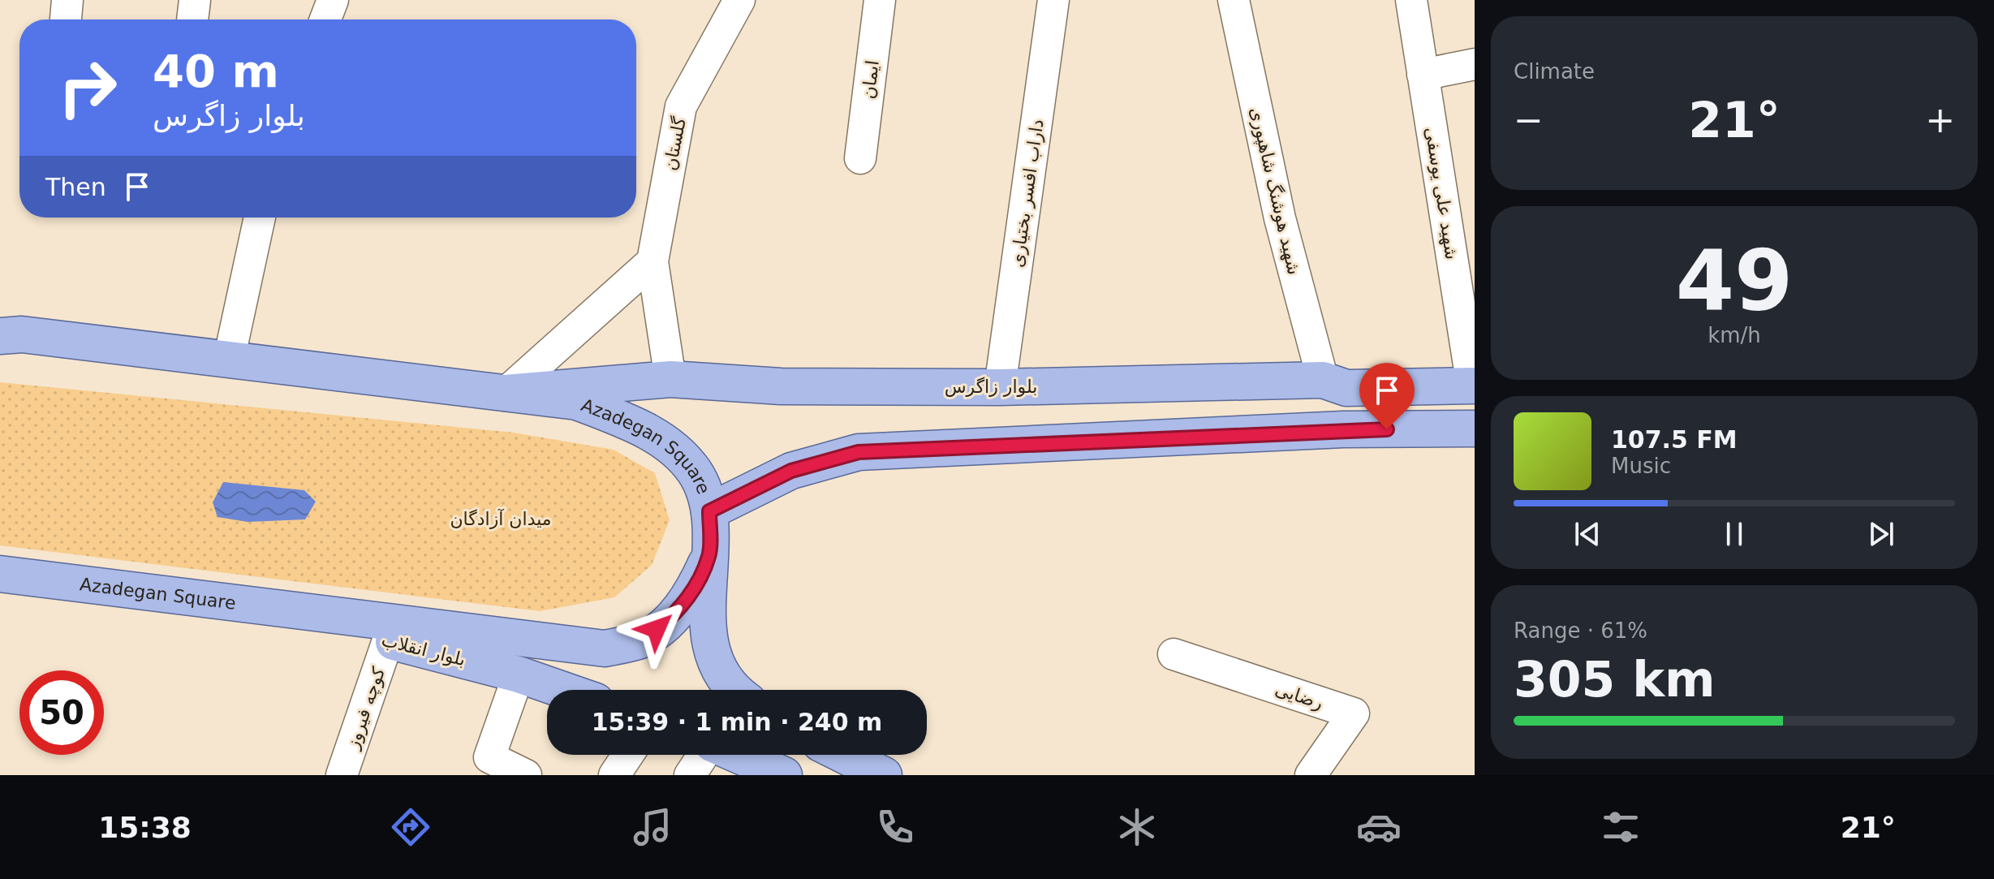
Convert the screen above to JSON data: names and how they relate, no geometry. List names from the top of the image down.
{
  "streets": {
    "main road": ["بلوار زاگرس", "Azadegan Square", "بلوار انقلاب"],
    "street": [
      "ایمان",
      "گلستان",
      "شهید هوشنگ شاهپوری",
      "داراب افسر بختیاری",
      "شهید علی یوسفی",
      "رضایی",
      "کوچه فیروز"
    ]
  },
  "crossings": [
    ["گلستان", "بلوار زاگرس"],
    ["شهید هوشنگ شاهپوری", "بلوار زاگرس"],
    ["داراب افسر بختیاری", "بلوار زاگرس"],
    ["شهید علی یوسفی", "بلوار زاگرس"],
    ["بلوار زاگرس", "Azadegan Square"],
    ["Azadegan Square", "بلوار انقلاب"],
    ["بلوار انقلاب", "کوچه فیروز"]
  ],
  "parks": ["میدان آزادگان"],
  "page": {
    "tile": [
      "Climate",
      ["49", "km/h"],
      ["Range · 61%", "305 km"]
    ],
    "turn": ["40 m", "بلوار زاگرس"],
    "heat": ["−", "21°", "+"],
    "then": "Then",
    "song": ["107.5 FM", "Music"],
    "limit": "50",
    "trip": "15:39 · 1 min · 240 m",
    "tabs": ["15:38", "21°"]
  }
}
